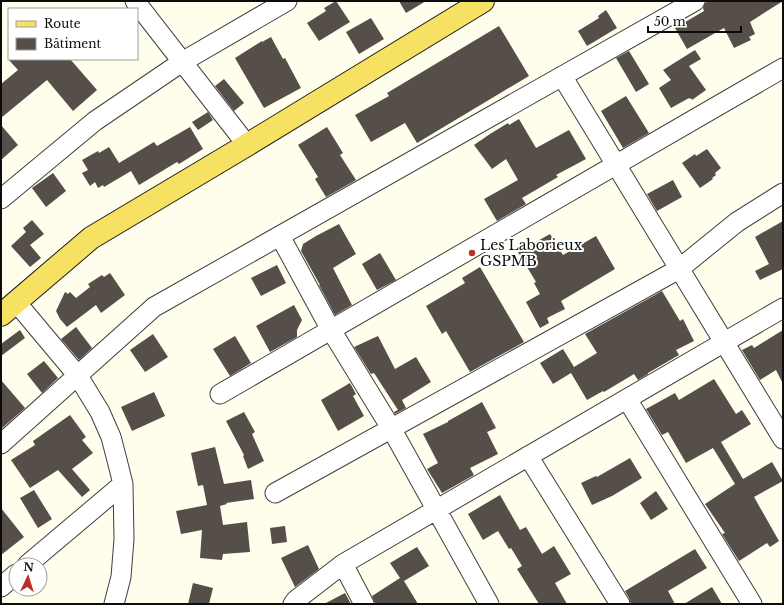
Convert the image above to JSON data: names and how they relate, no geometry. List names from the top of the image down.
{
  "places": ["Les Laborieux GSPMB"],
  "legend": ["Route", "Bâtiment"],
  "scale_bar": "50 m",
  "north": "top"
}
